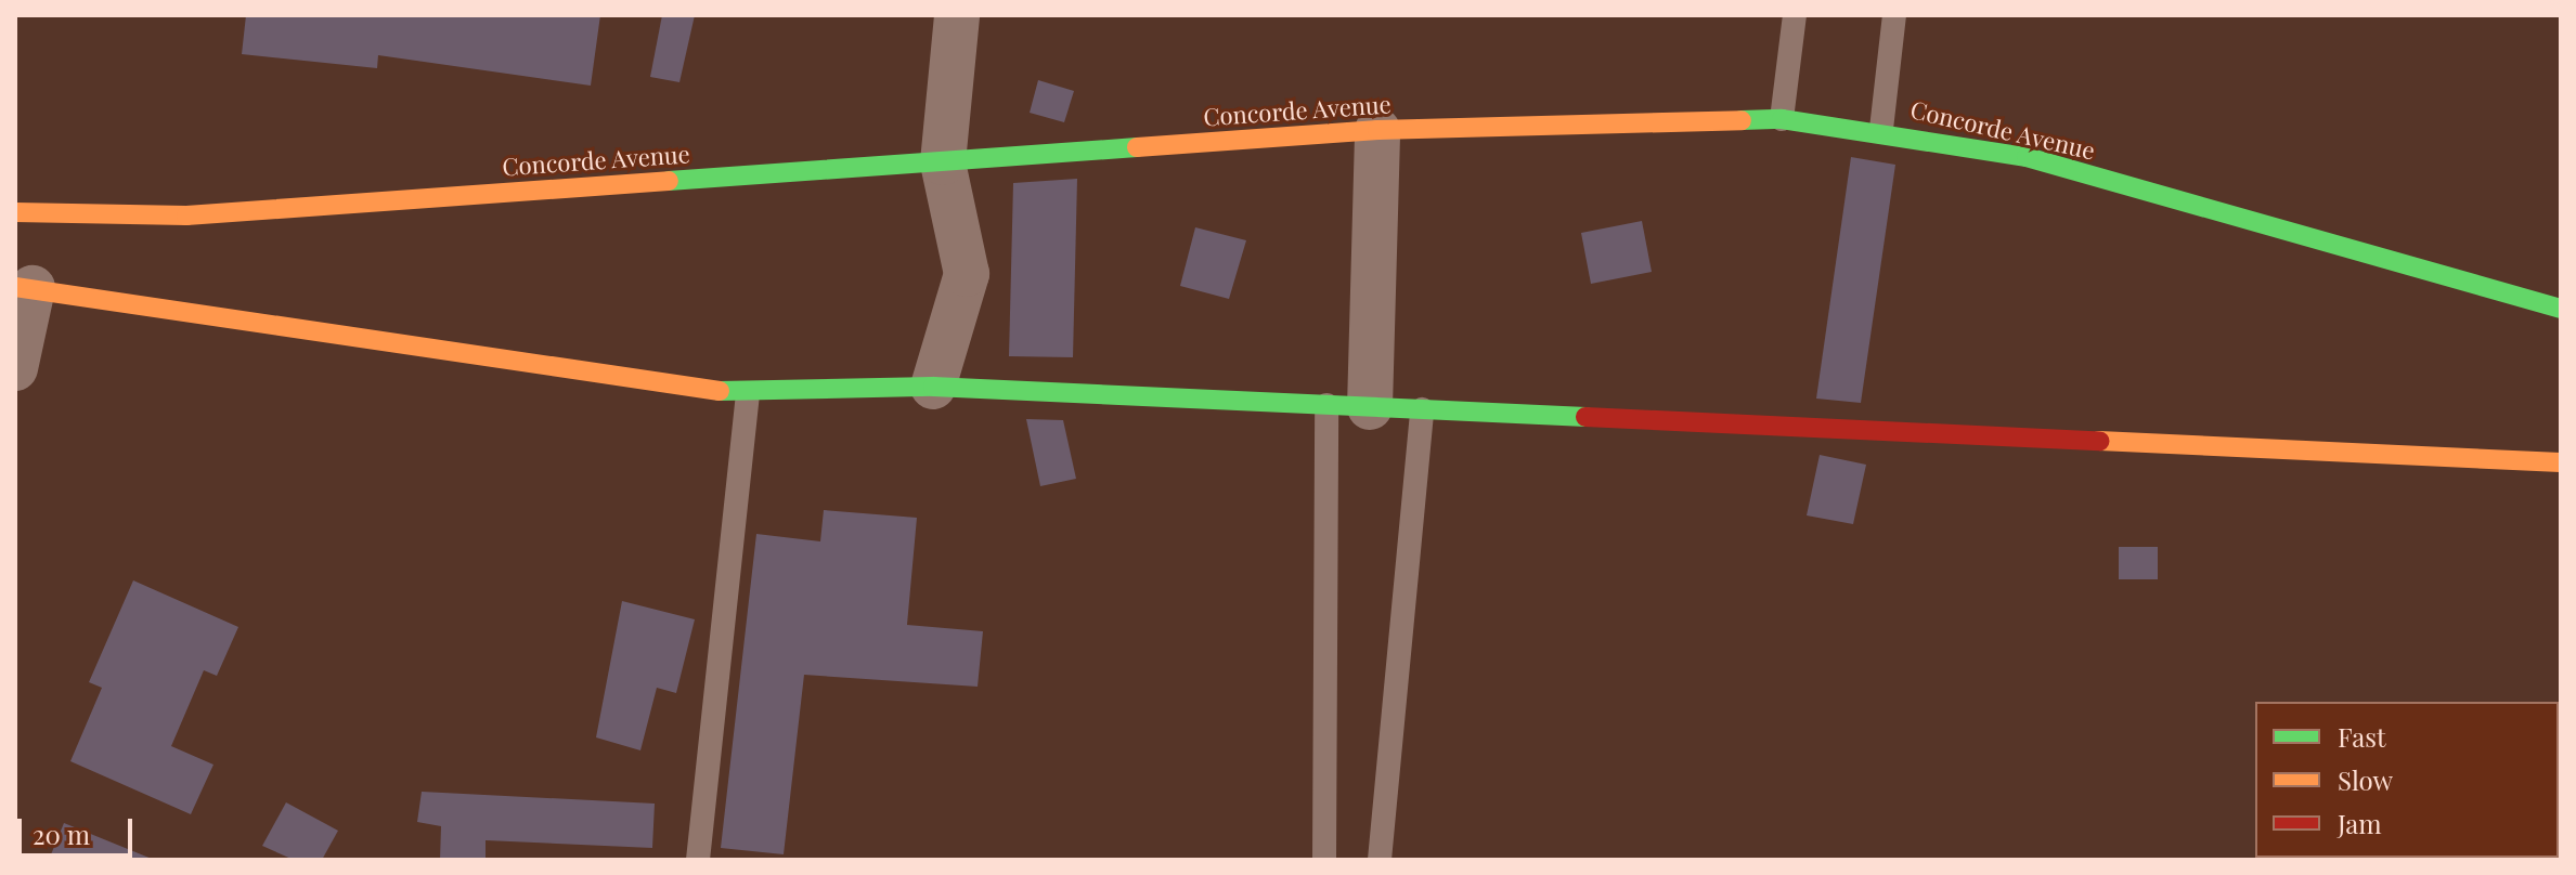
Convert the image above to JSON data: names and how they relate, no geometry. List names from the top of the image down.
{
  "streets": {
    "street": ["Concorde Avenue"]
  },
  "legend": ["Fast", "Slow", "Jam"],
  "scale_bar": "20 m"
}
